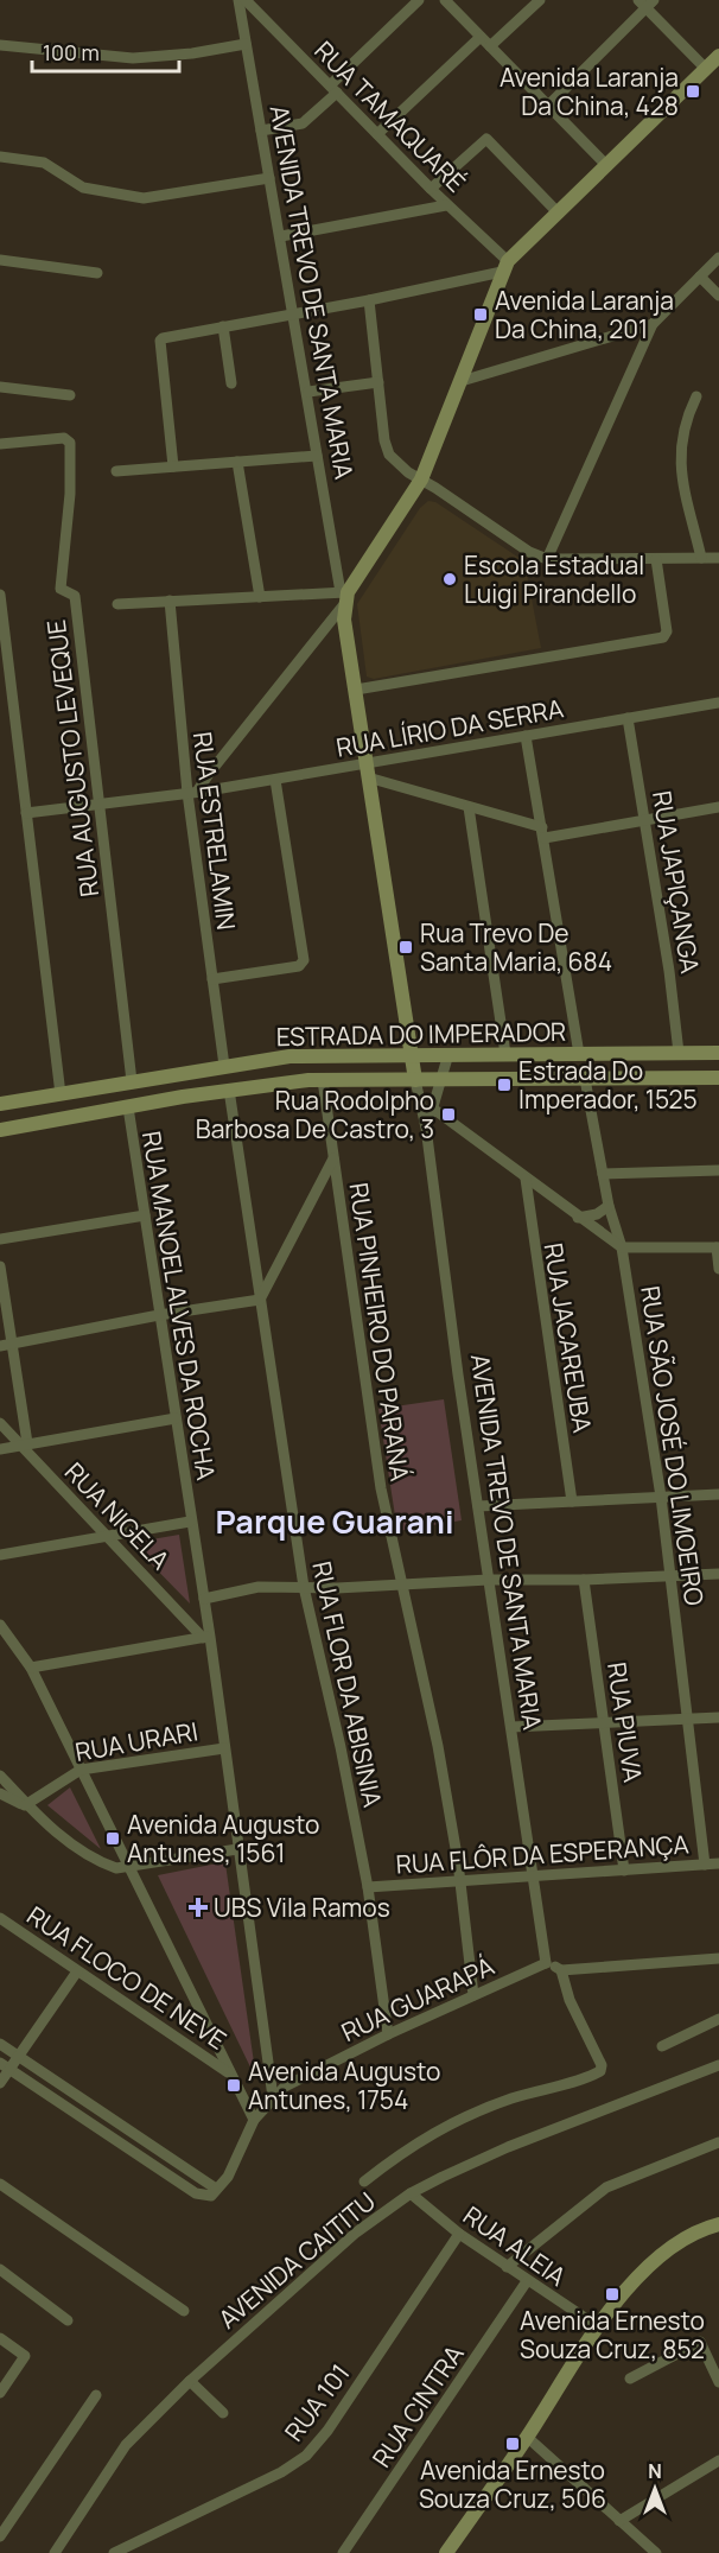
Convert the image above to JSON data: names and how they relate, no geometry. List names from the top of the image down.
{
  "streets": {
    "street": [
      "RUA TAMAQUARÉ",
      "AVENIDA TREVO DE SANTA MARIA",
      "RUA LÍRIO DA SERRA",
      "RUA AUGUSTO LEVEQUE",
      "RUA ESTRELAMIN",
      "RUA JAPIÇANGA",
      "ESTRADA DO IMPERADOR",
      "RUA MANOEL ALVES DA ROCHA",
      "RUA PINHEIRO DO PARANÁ",
      "RUA JACAREUBA",
      "RUA SÃO JOSÉ DO LIMOEIRO",
      "RUA NIGELA",
      "RUA FLOR DA ABISINIA",
      "RUA PIUVA",
      "RUA URARI",
      "RUA FLÔR DA ESPERANÇA",
      "RUA FLOCO DE NEVE",
      "RUA GUARAPÁ",
      "RUA ALEIA",
      "AVENIDA CAITITU",
      "RUA 101",
      "RUA CINTRA"
    ]
  },
  "crossings": [
    ["AVENIDA TREVO DE SANTA MARIA", "RUA LÍRIO DA SERRA"],
    ["AVENIDA TREVO DE SANTA MARIA", "ESTRADA DO IMPERADOR"],
    ["AVENIDA TREVO DE SANTA MARIA", "RUA FLÔR DA ESPERANÇA"],
    ["AVENIDA TREVO DE SANTA MARIA", "RUA GUARAPÁ"],
    ["RUA LÍRIO DA SERRA", "RUA AUGUSTO LEVEQUE"],
    ["RUA LÍRIO DA SERRA", "RUA ESTRELAMIN"],
    ["RUA LÍRIO DA SERRA", "RUA JAPIÇANGA"],
    ["RUA AUGUSTO LEVEQUE", "ESTRADA DO IMPERADOR"],
    ["RUA ESTRELAMIN", "ESTRADA DO IMPERADOR"],
    ["RUA JAPIÇANGA", "ESTRADA DO IMPERADOR"],
    ["ESTRADA DO IMPERADOR", "RUA MANOEL ALVES DA ROCHA"],
    ["ESTRADA DO IMPERADOR", "RUA PINHEIRO DO PARANÁ"],
    ["ESTRADA DO IMPERADOR", "RUA SÃO JOSÉ DO LIMOEIRO"],
    ["ESTRADA DO IMPERADOR", "RUA FLOR DA ABISINIA"],
    ["RUA MANOEL ALVES DA ROCHA", "RUA NIGELA"],
    ["RUA MANOEL ALVES DA ROCHA", "RUA URARI"],
    ["RUA MANOEL ALVES DA ROCHA", "RUA GUARAPÁ"],
    ["RUA PINHEIRO DO PARANÁ", "RUA FLÔR DA ESPERANÇA"],
    ["RUA PINHEIRO DO PARANÁ", "RUA GUARAPÁ"],
    ["RUA SÃO JOSÉ DO LIMOEIRO", "RUA FLÔR DA ESPERANÇA"],
    ["RUA FLOR DA ABISINIA", "RUA FLÔR DA ESPERANÇA"],
    ["RUA FLOR DA ABISINIA", "RUA GUARAPÁ"],
    ["RUA PIUVA", "RUA FLÔR DA ESPERANÇA"],
    ["RUA ALEIA", "AVENIDA CAITITU"],
    ["RUA ALEIA", "RUA 101"],
    ["RUA ALEIA", "RUA CINTRA"]
  ],
  "districts": ["Parque Guarani"],
  "places": {
    "transit": [
      "Avenida Laranja Da China, 428",
      "Avenida Laranja Da China, 201",
      "Rua Trevo De Santa Maria, 684",
      "Estrada Do Imperador, 1525",
      "Rua Rodolpho Barbosa De Castro, 3",
      "Avenida Augusto Antunes, 1561",
      "Avenida Augusto Antunes, 1754",
      "Avenida Ernesto Souza Cruz, 852",
      "Avenida Ernesto Souza Cruz, 506"
    ],
    "other": ["Escola Estadual Luigi Pirandello"],
    "health": ["UBS Vila Ramos"]
  },
  "scale_bar": "100 m",
  "north": "top"
}
